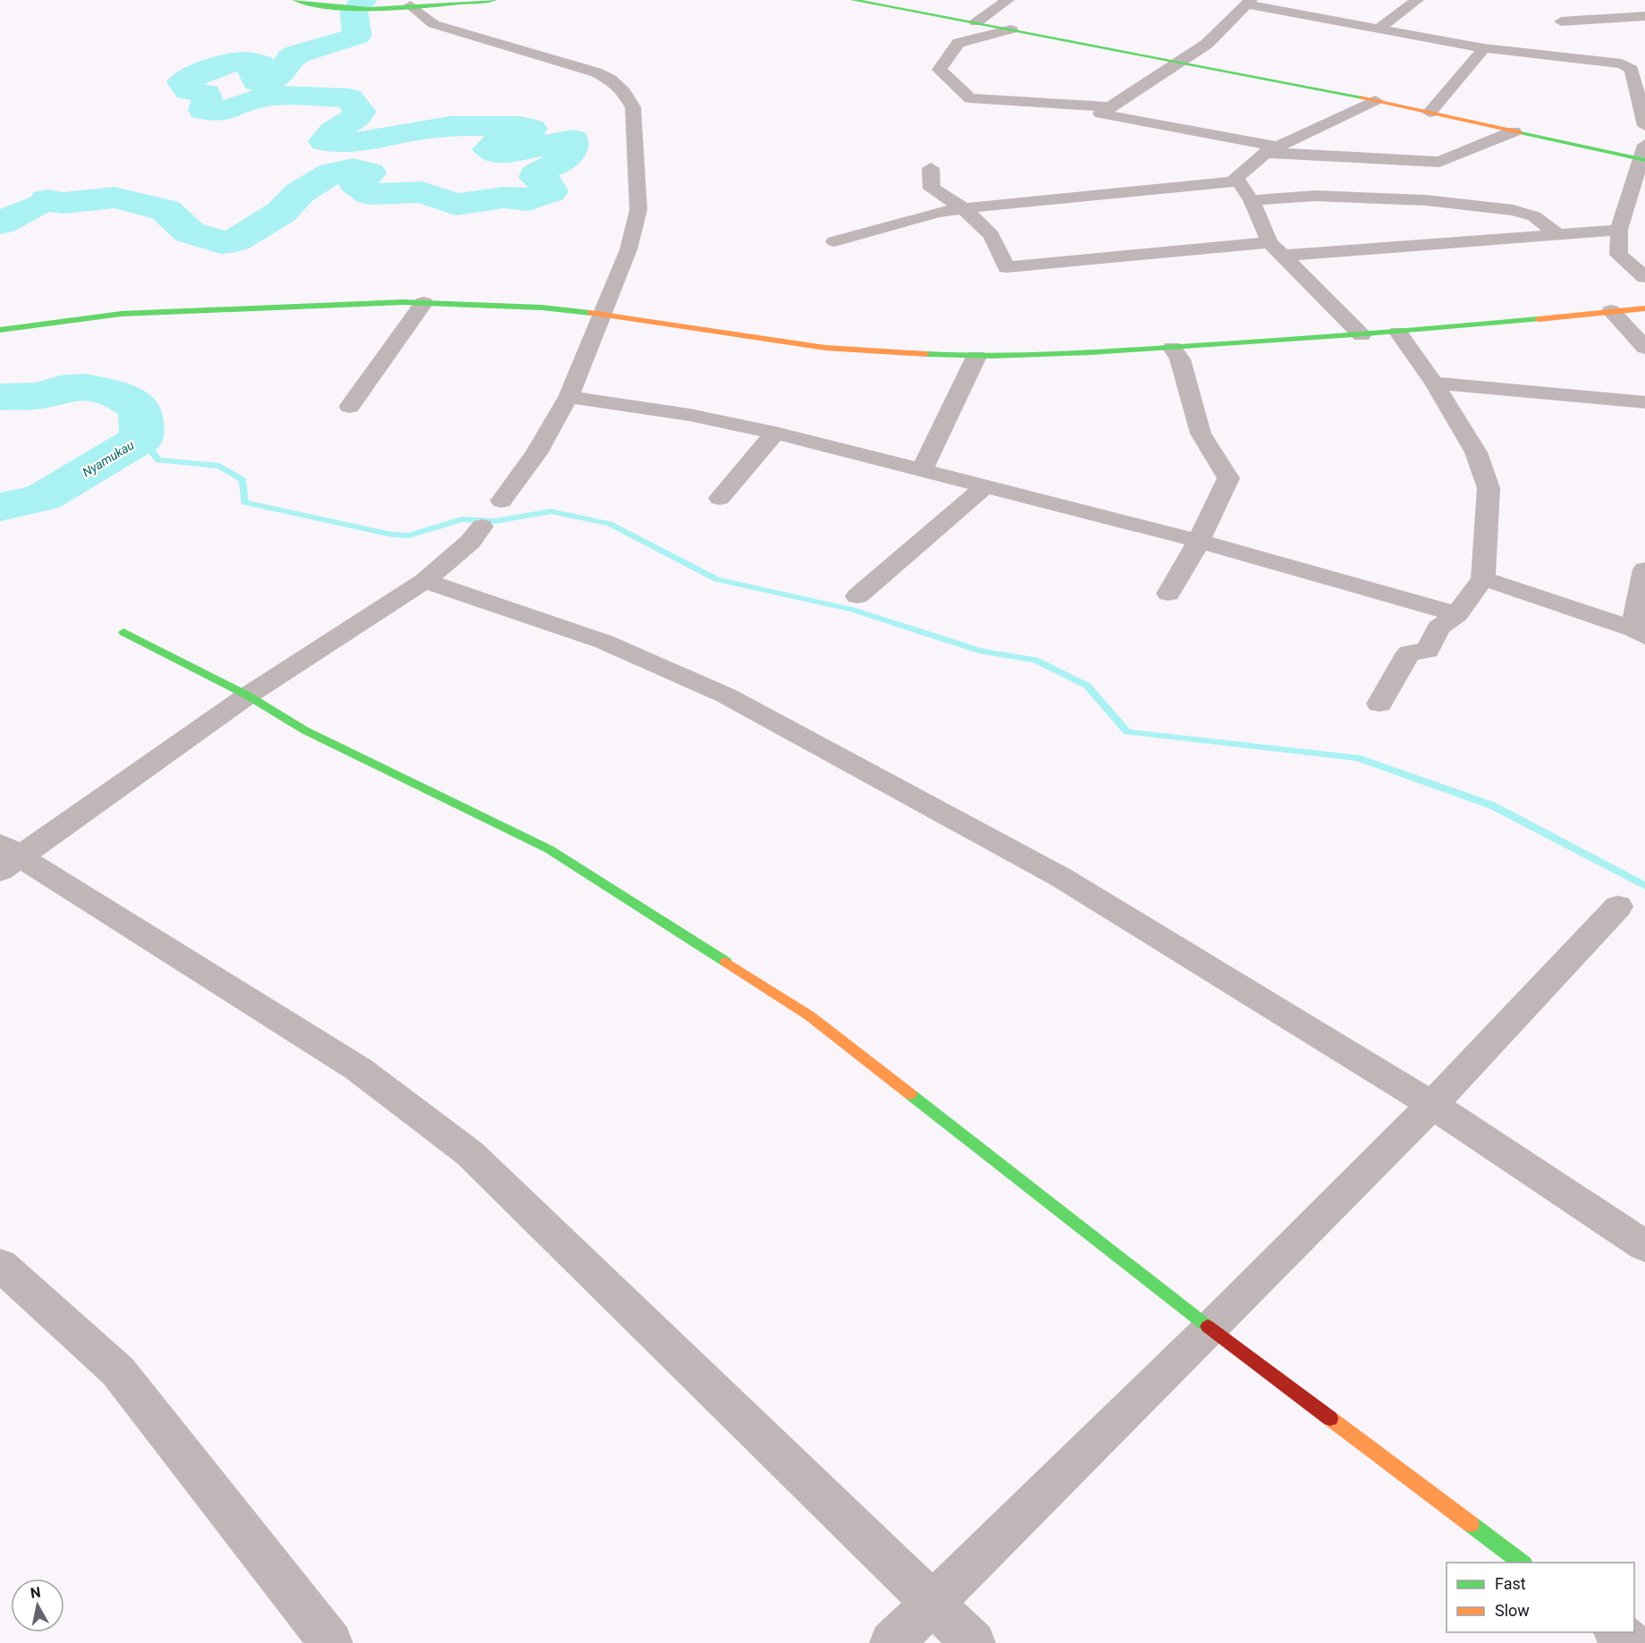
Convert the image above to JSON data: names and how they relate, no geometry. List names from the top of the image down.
{
  "water": ["Nyamukau"],
  "legend": ["Fast", "Slow"],
  "north": "top"
}
